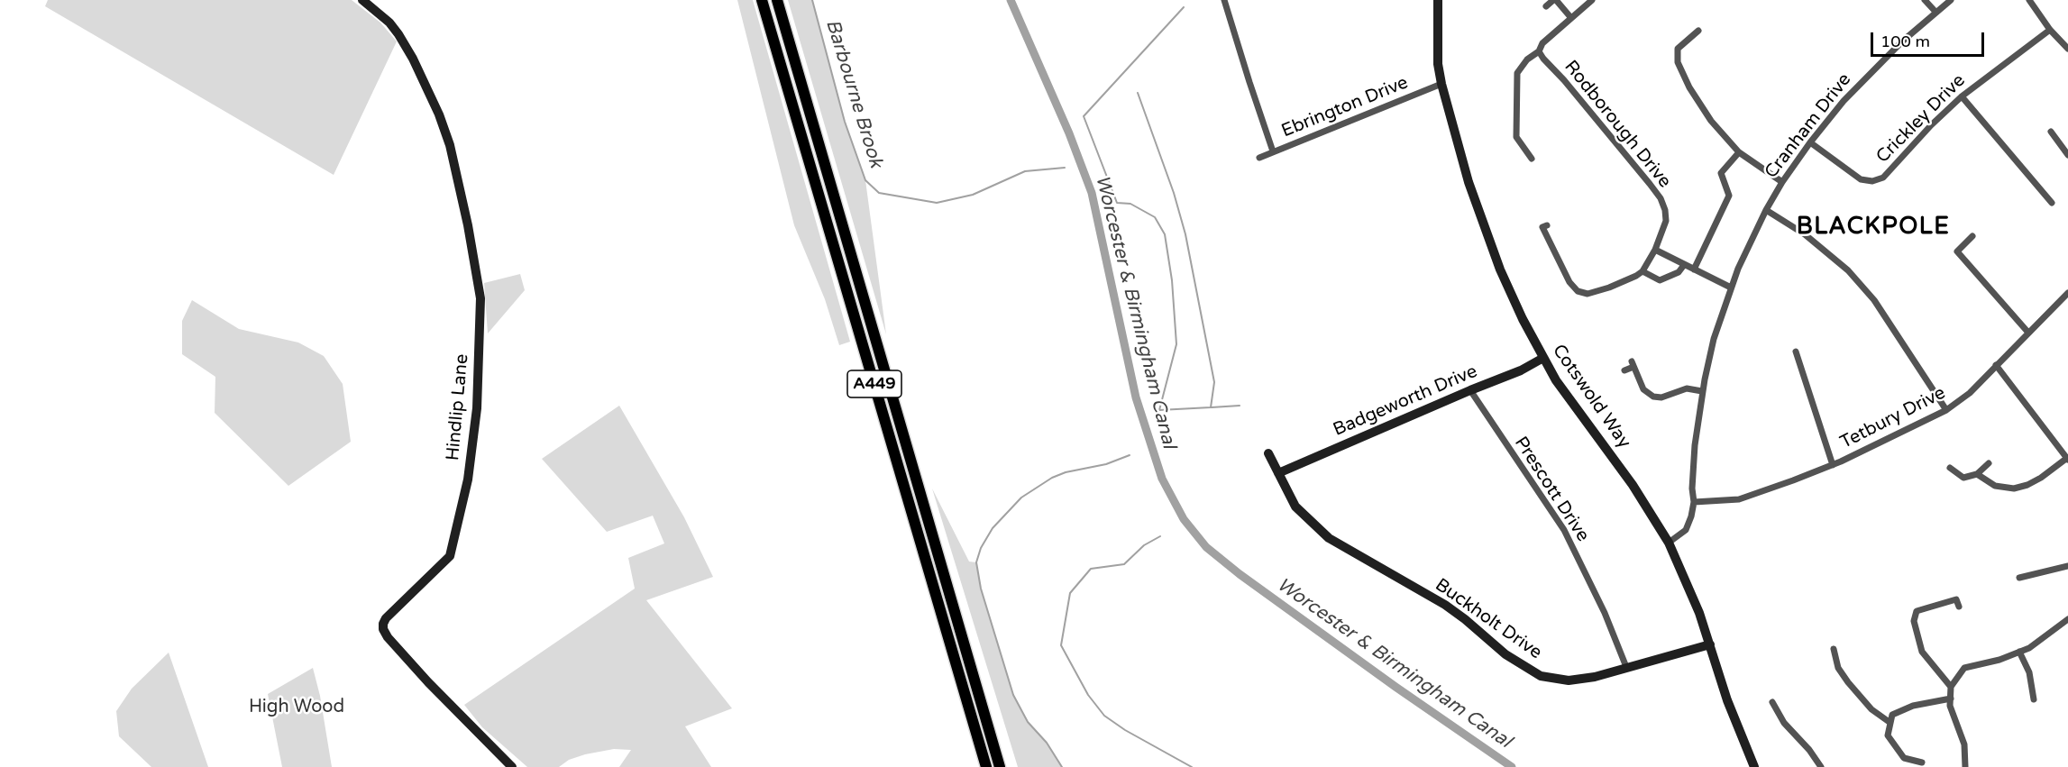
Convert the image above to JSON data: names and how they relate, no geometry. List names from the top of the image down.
{
  "streets": {
    "highway": ["A449"],
    "street": [
      "Ebrington Drive",
      "Crickley Drive",
      "Rodborough Drive",
      "Cranham Drive",
      "Cotswold Way",
      "Badgeworth Drive",
      "Hindlip Lane",
      "Tetbury Drive",
      "Prescott Drive",
      "Buckholt Drive"
    ]
  },
  "crossings": [
    ["Ebrington Drive", "Cotswold Way"],
    ["Crickley Drive", "Cranham Drive"],
    ["Cranham Drive", "Cotswold Way"],
    ["Cranham Drive", "Tetbury Drive"],
    ["Cotswold Way", "Badgeworth Drive"],
    ["Cotswold Way", "Buckholt Drive"],
    ["Badgeworth Drive", "Prescott Drive"],
    ["Badgeworth Drive", "Buckholt Drive"],
    ["Prescott Drive", "Buckholt Drive"]
  ],
  "districts": ["BLACKPOLE"],
  "water": ["Barbourne Brook", "Worcester & Birmingham Canal"],
  "parks": ["High Wood"],
  "scale_bar": "100 m"
}
